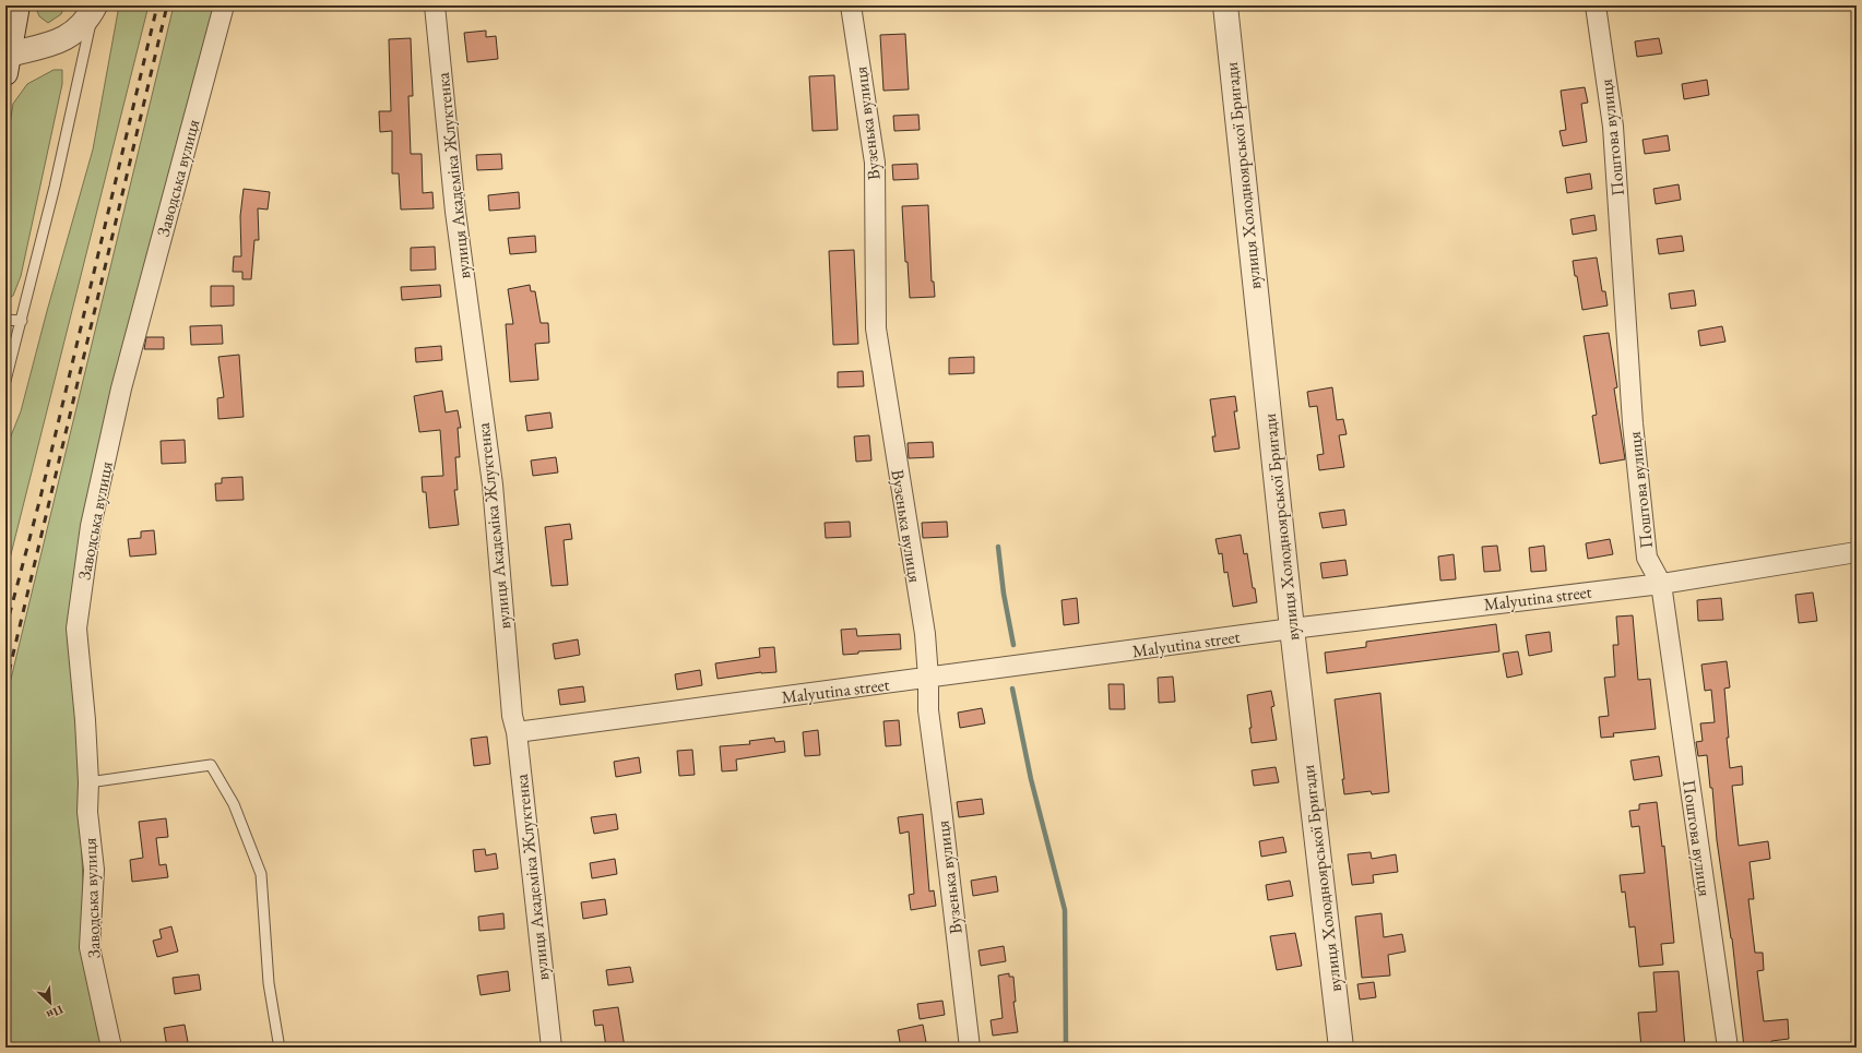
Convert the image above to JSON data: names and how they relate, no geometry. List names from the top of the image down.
{
  "streets": {
    "street": [
      "Вузенька вулиця",
      "Поштова вулиця",
      "вулиця Академіка Жлуктенка",
      "вулиця Холодноярської Бригади",
      "Заводська вулиця",
      "Malyutina street"
    ]
  },
  "crossings": [
    ["Вузенька вулиця", "Malyutina street"],
    ["Поштова вулиця", "Malyutina street"],
    ["вулиця Академіка Жлуктенка", "Malyutina street"],
    ["вулиця Холодноярської Бригади", "Malyutina street"]
  ],
  "north": "bottom right"
}
